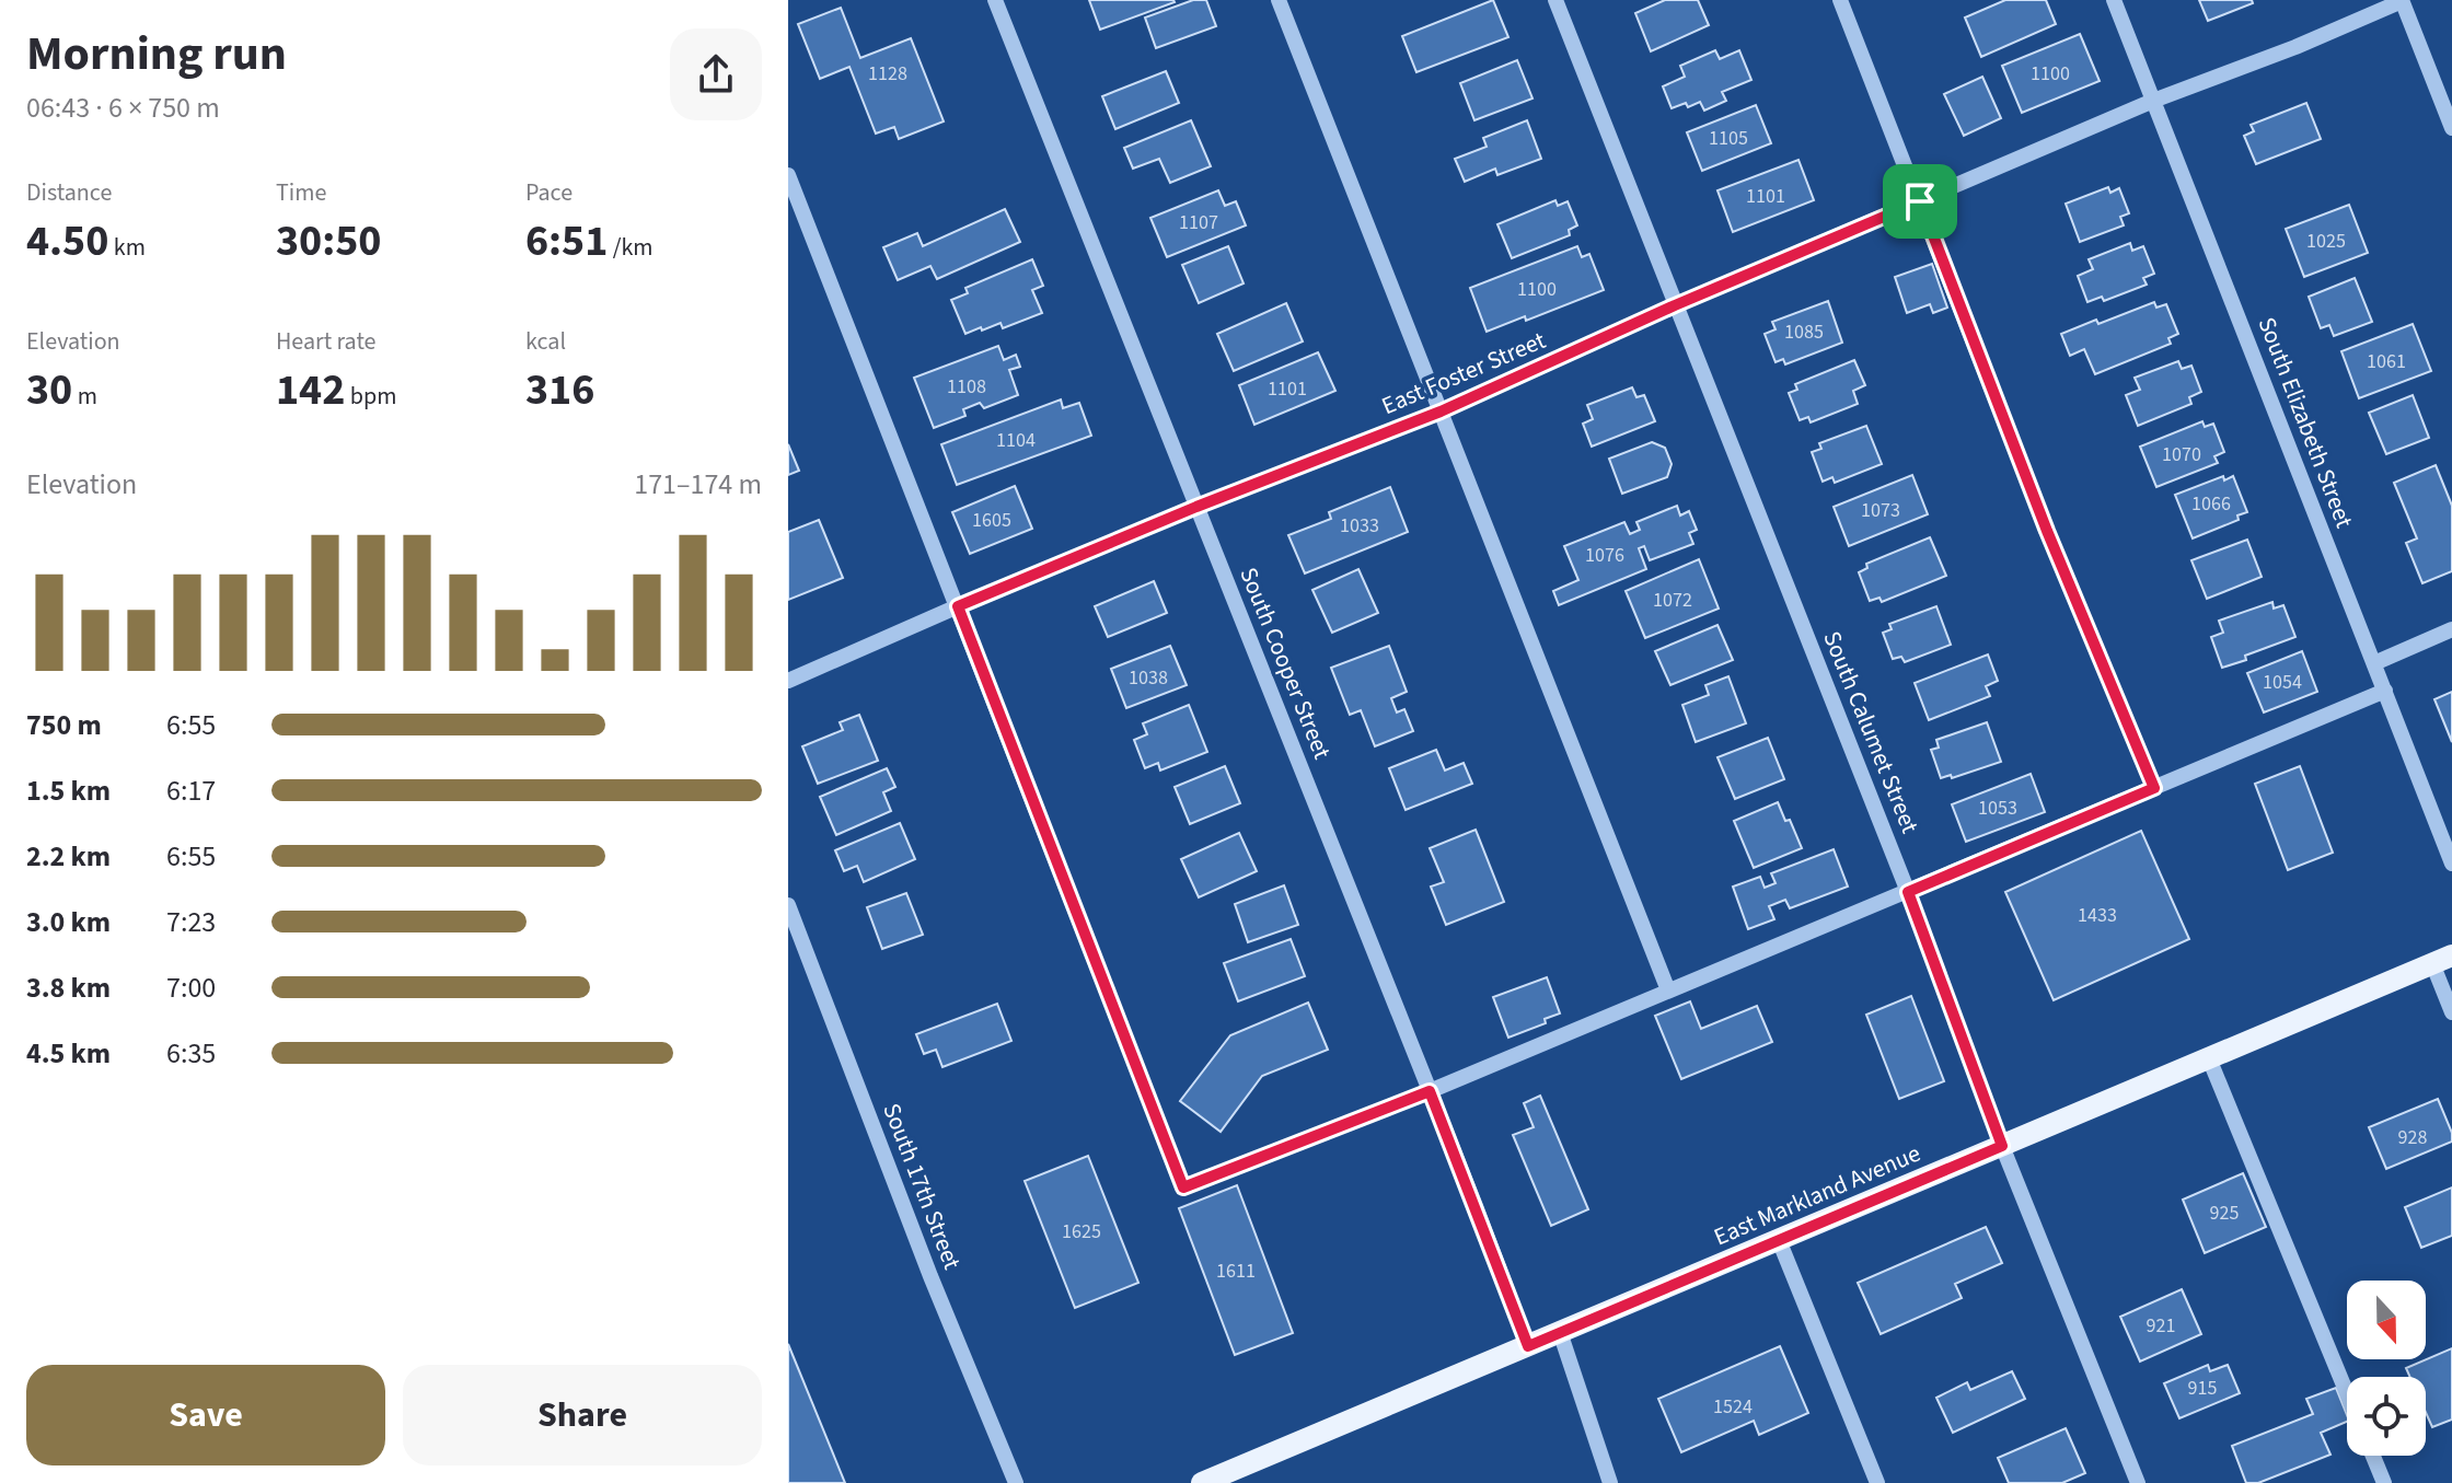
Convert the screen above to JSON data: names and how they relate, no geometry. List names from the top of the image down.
{
  "streets": {
    "main road": ["East Markland Avenue"],
    "street": [
      "East Foster Street",
      "South Elizabeth Street",
      "South Cooper Street",
      "South Calumet Street",
      "South 17th Street"
    ]
  },
  "crossings": [
    ["East Foster Street", "South Elizabeth Street"],
    ["East Foster Street", "South Cooper Street"],
    ["East Foster Street", "South Calumet Street"],
    ["South Cooper Street", "East Markland Avenue"],
    ["South Calumet Street", "East Markland Avenue"]
  ],
  "house_numbers": [
    "1128",
    "1100",
    "1105",
    "1101",
    "1107",
    "1025",
    "1100",
    "1085",
    "1061",
    "1108",
    "1101",
    "1104",
    "1070",
    "1066",
    "1073",
    "1605",
    "1033",
    "1076",
    "1072",
    "1038",
    "1054",
    "1053",
    "1433",
    "928",
    "925",
    "1625",
    "1611",
    "921",
    "915",
    "1524"
  ],
  "north": "bottom",
  "page": {
    "heading": ["Morning run", "06:43 · 6 × 750 m"],
    "stats": [
      ["Distance", "4.50 km"],
      ["Time", "30:50"],
      ["Pace", "6:51 /km"],
      ["Elevation", "30 m"],
      ["Heart rate", "142 bpm"],
      ["kcal", "316"]
    ],
    "chart": ["Elevation", "171–174 m"],
    "list": [
      {
        "name": "750 m",
        "note": "6:55"
      },
      {
        "name": "1.5 km",
        "note": "6:17"
      },
      {
        "name": "2.2 km",
        "note": "6:55"
      },
      {
        "name": "3.0 km",
        "note": "7:23"
      },
      {
        "name": "3.8 km",
        "note": "7:00"
      },
      {
        "name": "4.5 km",
        "note": "6:35"
      }
    ],
    "buttons": ["Save", "Share"]
  }
}
